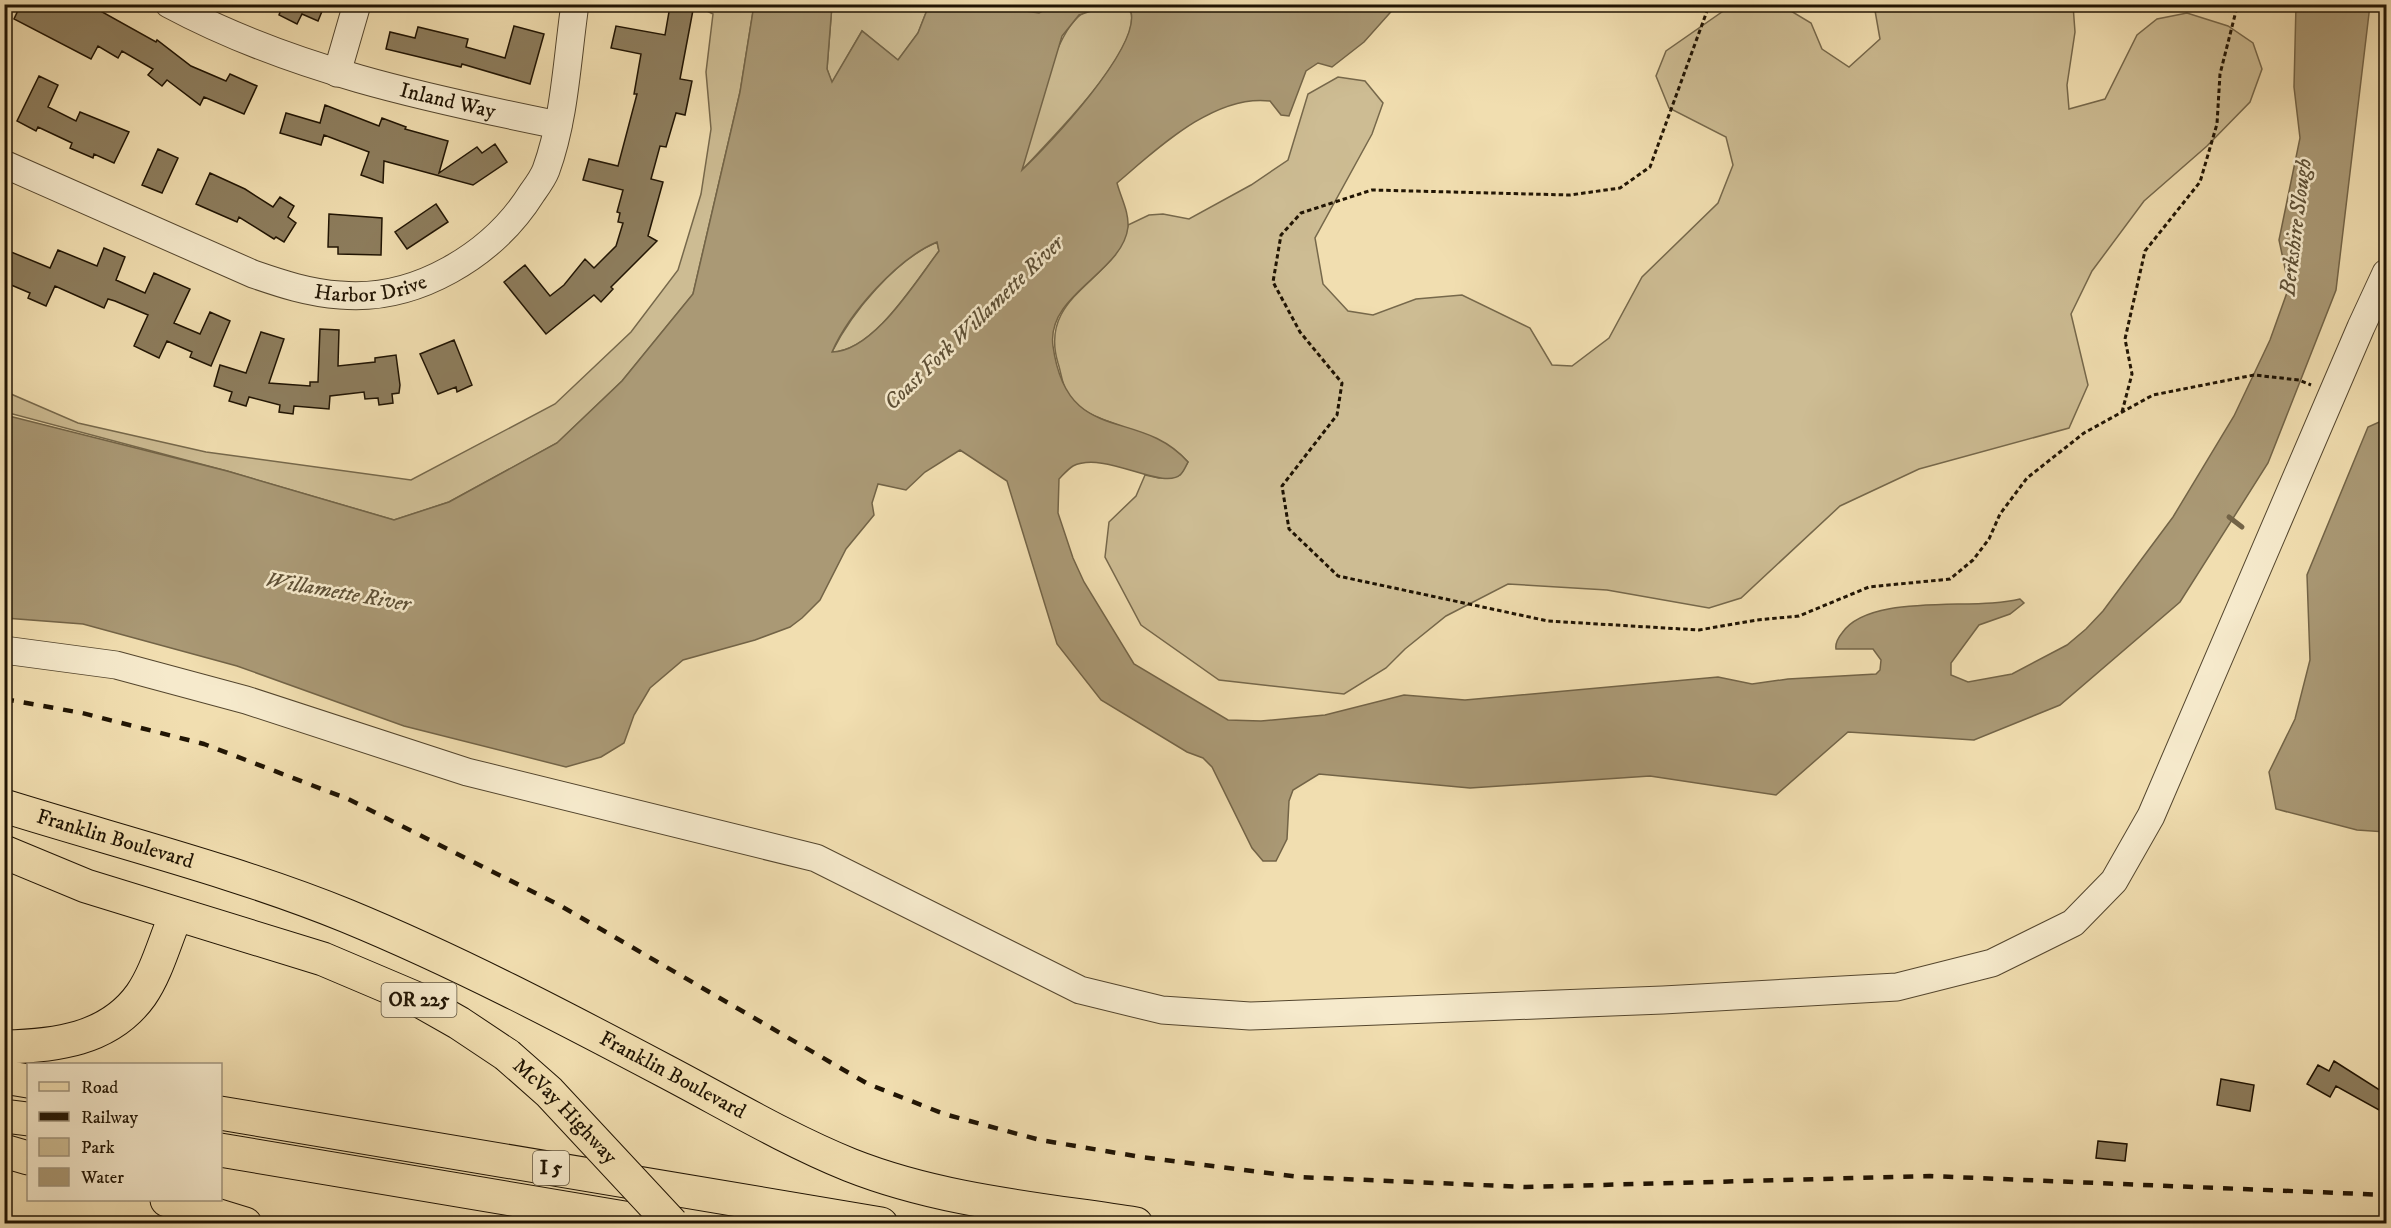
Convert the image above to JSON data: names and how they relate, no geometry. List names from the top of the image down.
{
  "streets": {
    "main road": [
      "Franklin Boulevard",
      "OR 225",
      "McVay Highway",
      "I 5"
    ],
    "street": ["Inland Way", "Harbor Drive"]
  },
  "crossings": [
    ["Inland Way", "Harbor Drive"],
    ["Franklin Boulevard", "OR 225"],
    ["Franklin Boulevard", "McVay Highway"],
    ["OR 225", "McVay Highway"]
  ],
  "water": ["Berkshire Slough", "Coast Fork Willamette River", "Willamette River"],
  "legend": [
    "Road",
    "Railway",
    "Park",
    "Water"
  ]
}
